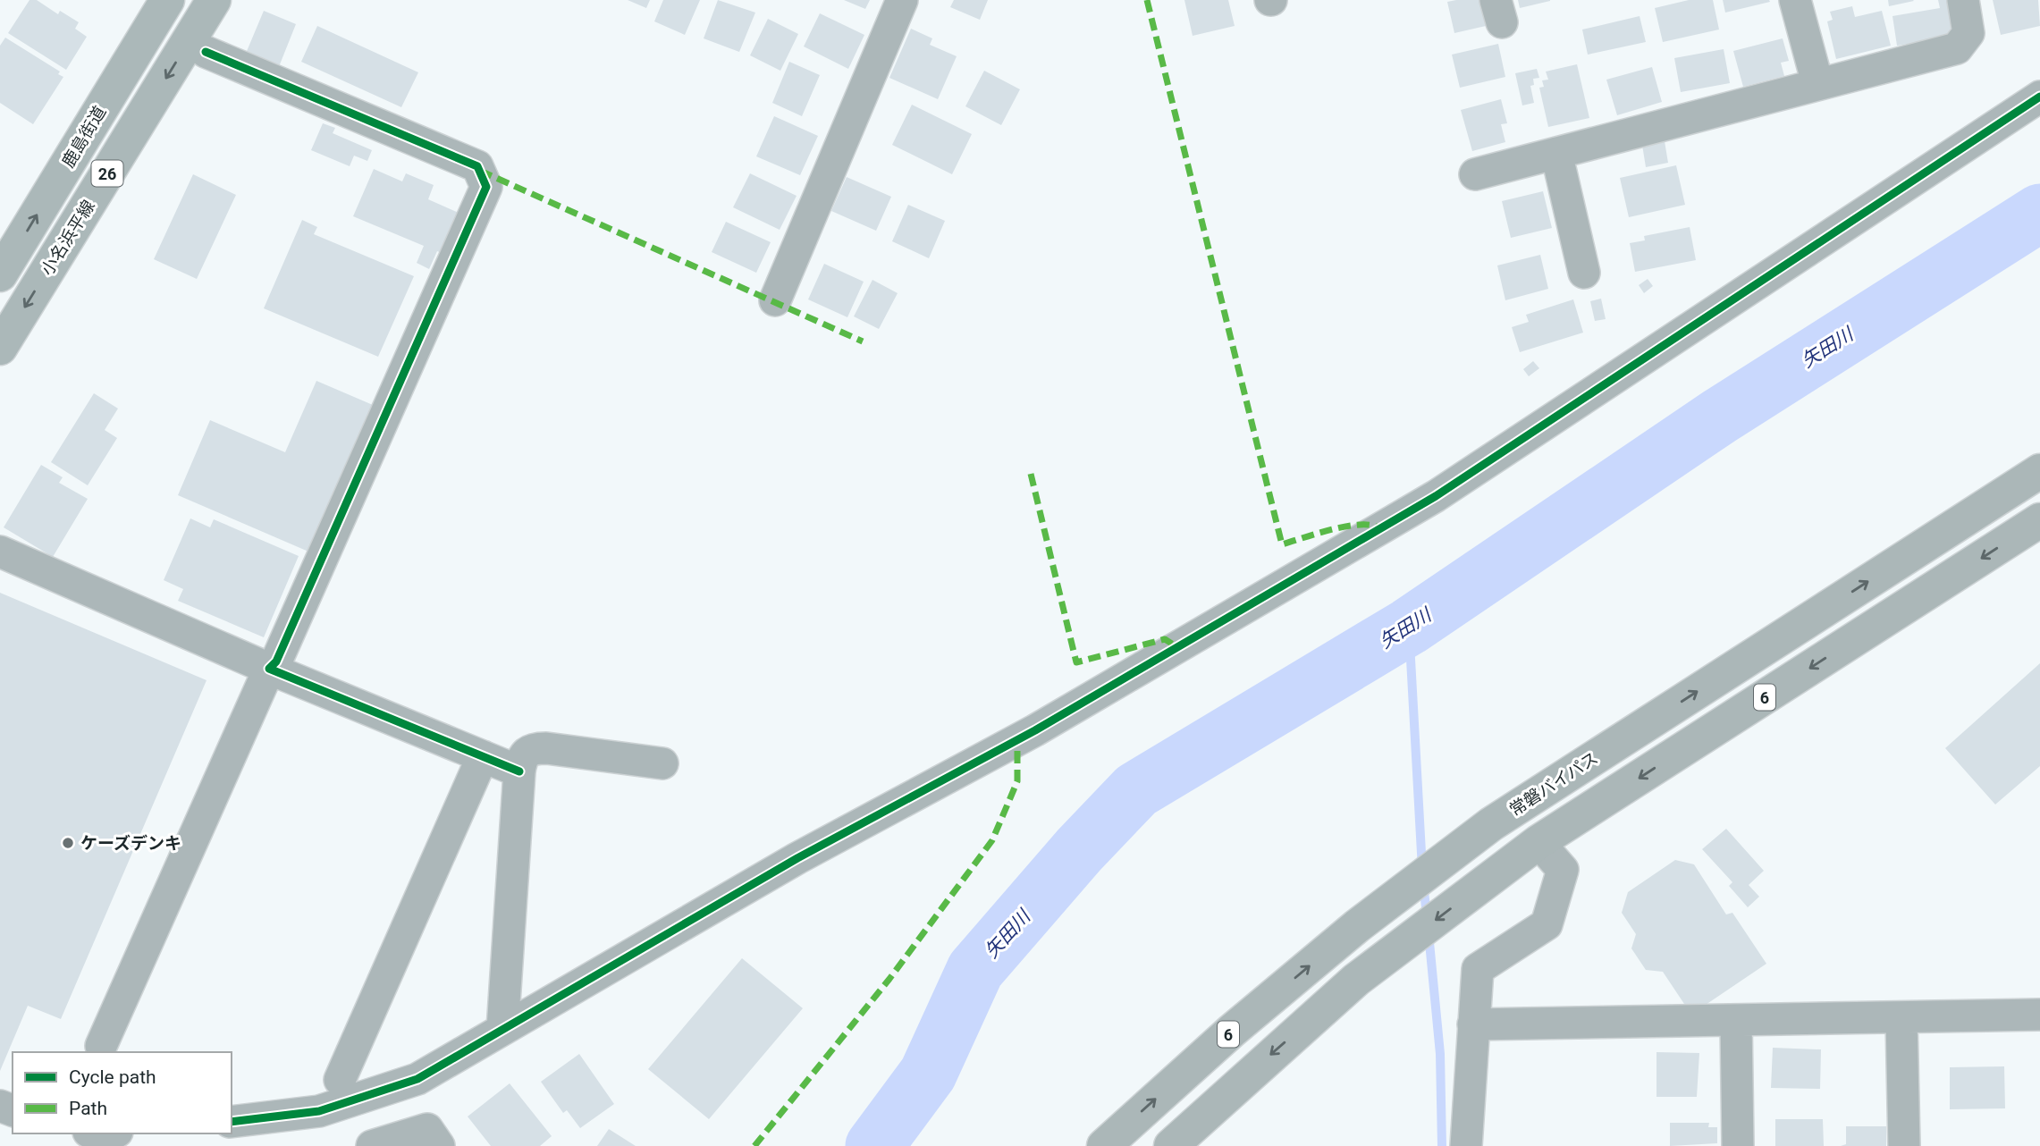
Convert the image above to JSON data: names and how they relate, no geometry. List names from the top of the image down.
{
  "streets": {
    "highway": ["6", "常磐バイパス"],
    "main road": ["鹿島街道", "26", "小名浜平線"]
  },
  "one_way": ["鹿島街道", "小名浜平線"],
  "water": ["矢田川"],
  "places": ["ケーズデンキ"],
  "legend": ["Cycle path", "Path"]
}
